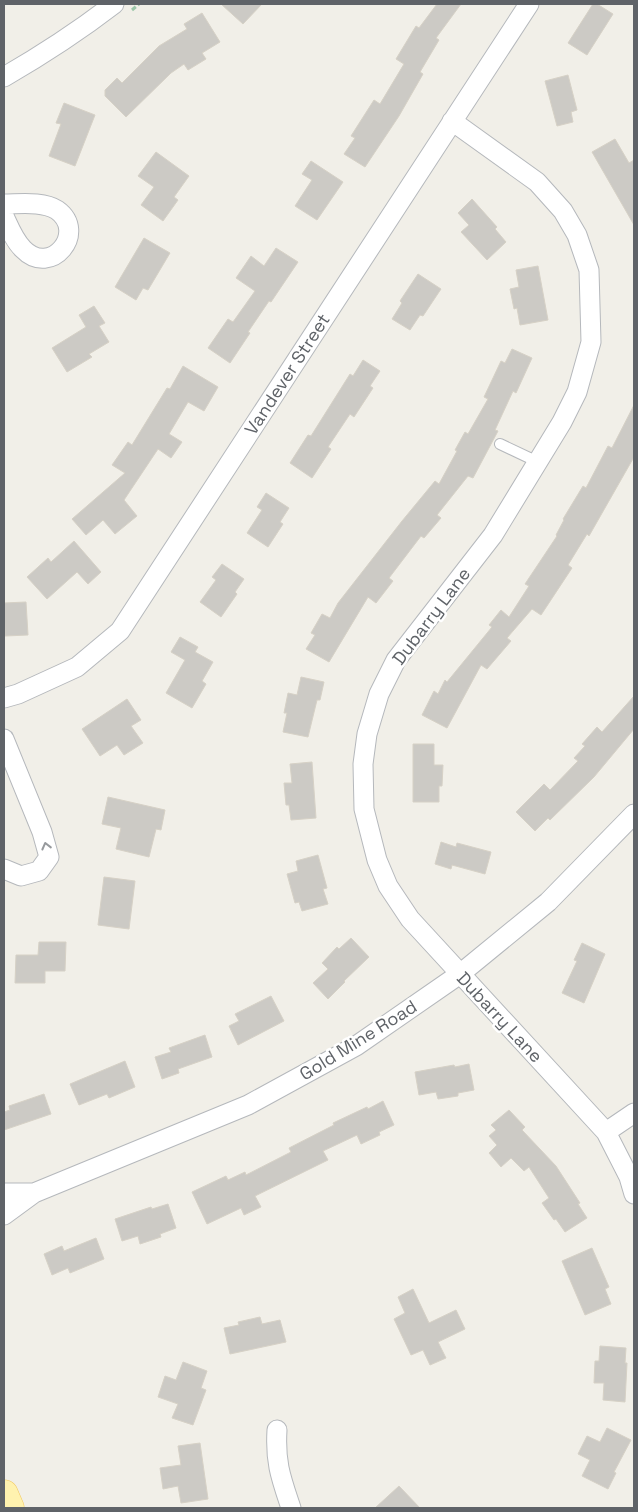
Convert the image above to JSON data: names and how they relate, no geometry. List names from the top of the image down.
{
  "streets": {
    "street": ["Vandever Street", "Dubarry Lane", "Gold Mine Road"]
  },
  "crossings": [
    ["Vandever Street", "Dubarry Lane"],
    ["Dubarry Lane", "Gold Mine Road"]
  ]
}
